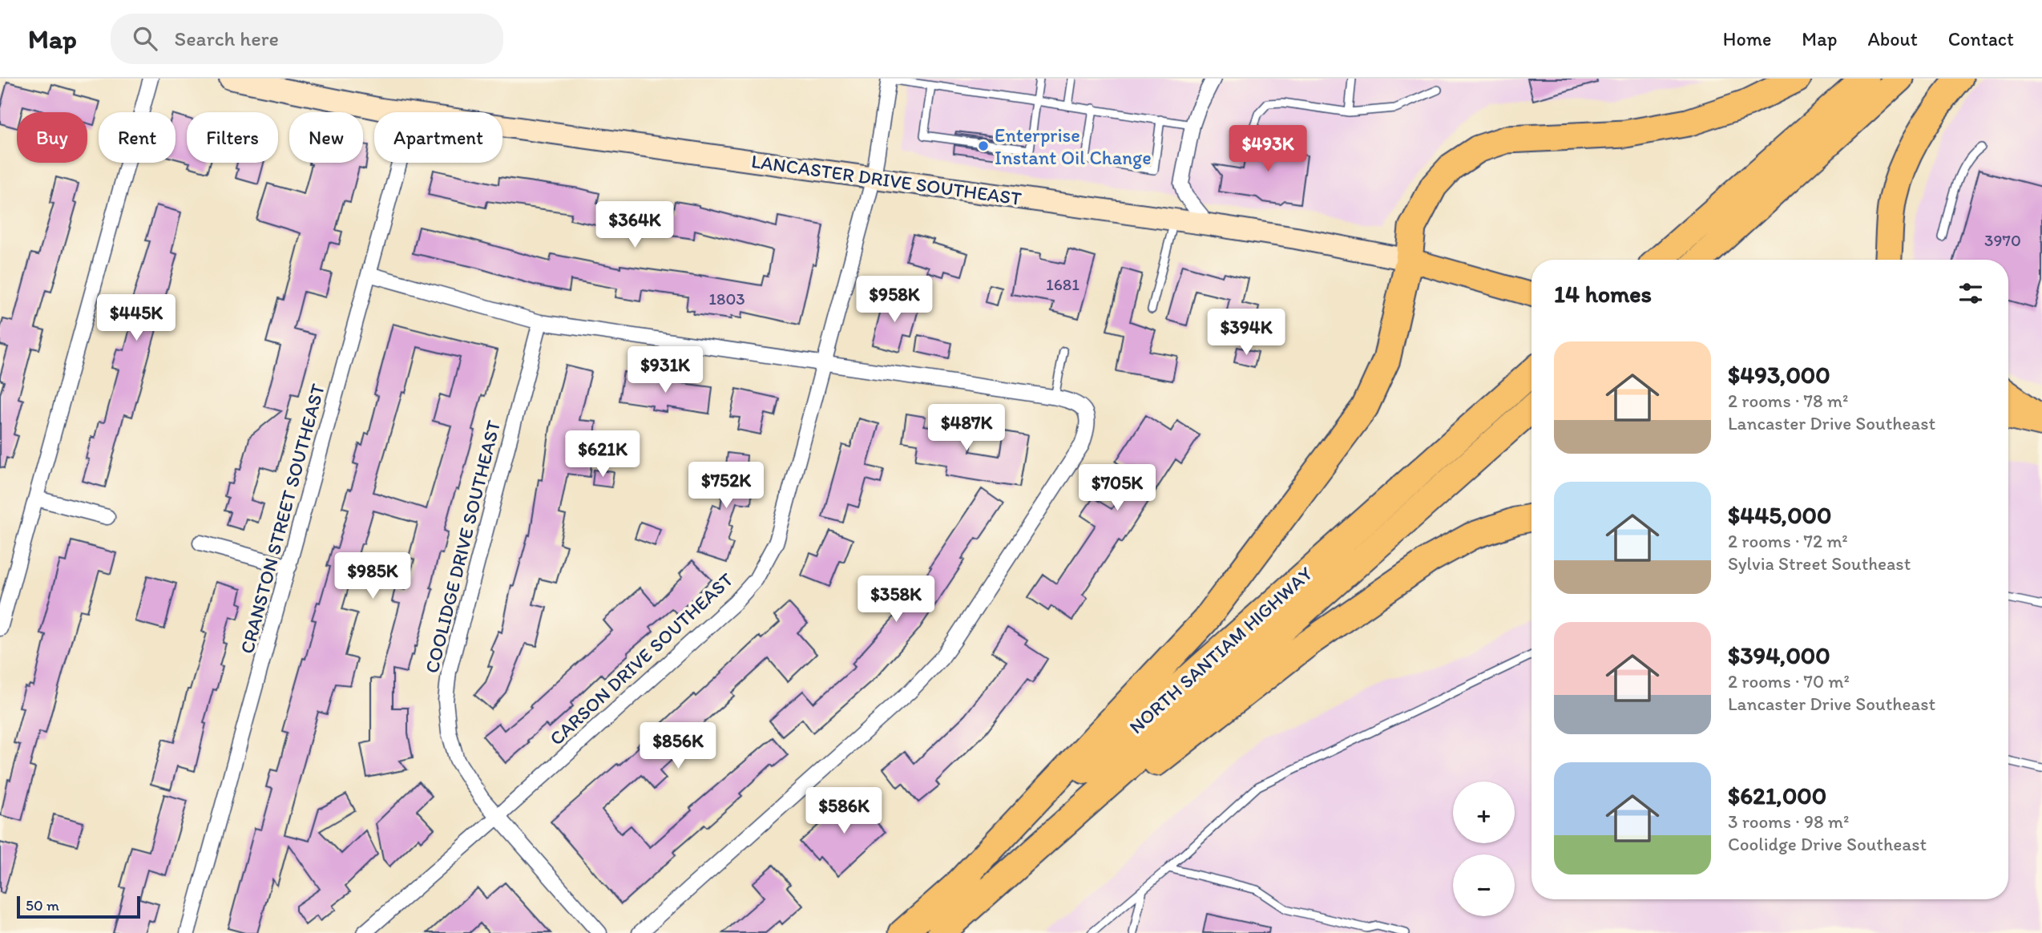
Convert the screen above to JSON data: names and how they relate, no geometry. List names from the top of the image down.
{
  "streets": {
    "highway": ["NORTH SANTIAM HIGHWAY"],
    "main road": ["LANCASTER DRIVE SOUTHEAST"],
    "street": ["CRANSTON STREET SOUTHEAST", "COOLIDGE DRIVE SOUTHEAST", "CARSON DRIVE SOUTHEAST"]
  },
  "crossings": [
    ["LANCASTER DRIVE SOUTHEAST", "CARSON DRIVE SOUTHEAST"],
    ["COOLIDGE DRIVE SOUTHEAST", "CARSON DRIVE SOUTHEAST"]
  ],
  "places": ["Enterprise Instant Oil Change"],
  "house_numbers": ["3970", "1681", "1803"],
  "scale_bar": "50 m",
  "page": {
    "header": "Map",
    "search": "Search here",
    "nav": [
      "Home",
      "Map",
      "About",
      "Contact"
    ],
    "chip": [
      "Buy",
      "Rent",
      "Filters",
      "New",
      "Apartment"
    ],
    "price": [
      "$493K",
      "$364K",
      "$958K",
      "$445K",
      "$394K",
      "$931K",
      "$487K",
      "$621K",
      "$752K",
      "$705K",
      "$985K",
      "$358K",
      "$856K",
      "$586K"
    ],
    "heading": "14 homes",
    "list": [
      {
        "name": "$493,000",
        "note": "2 rooms · 78 m² · Lancaster Drive Southeast"
      },
      {
        "name": "$445,000",
        "note": "2 rooms · 72 m² · Sylvia Street Southeast"
      },
      {
        "name": "$394,000",
        "note": "2 rooms · 70 m² · Lancaster Drive Southeast"
      },
      {
        "name": "$621,000",
        "note": "3 rooms · 98 m² · Coolidge Drive Southeast"
      }
    ],
    "map_buttons": ["+", "−"],
    "scale": "50 m"
  }
}
